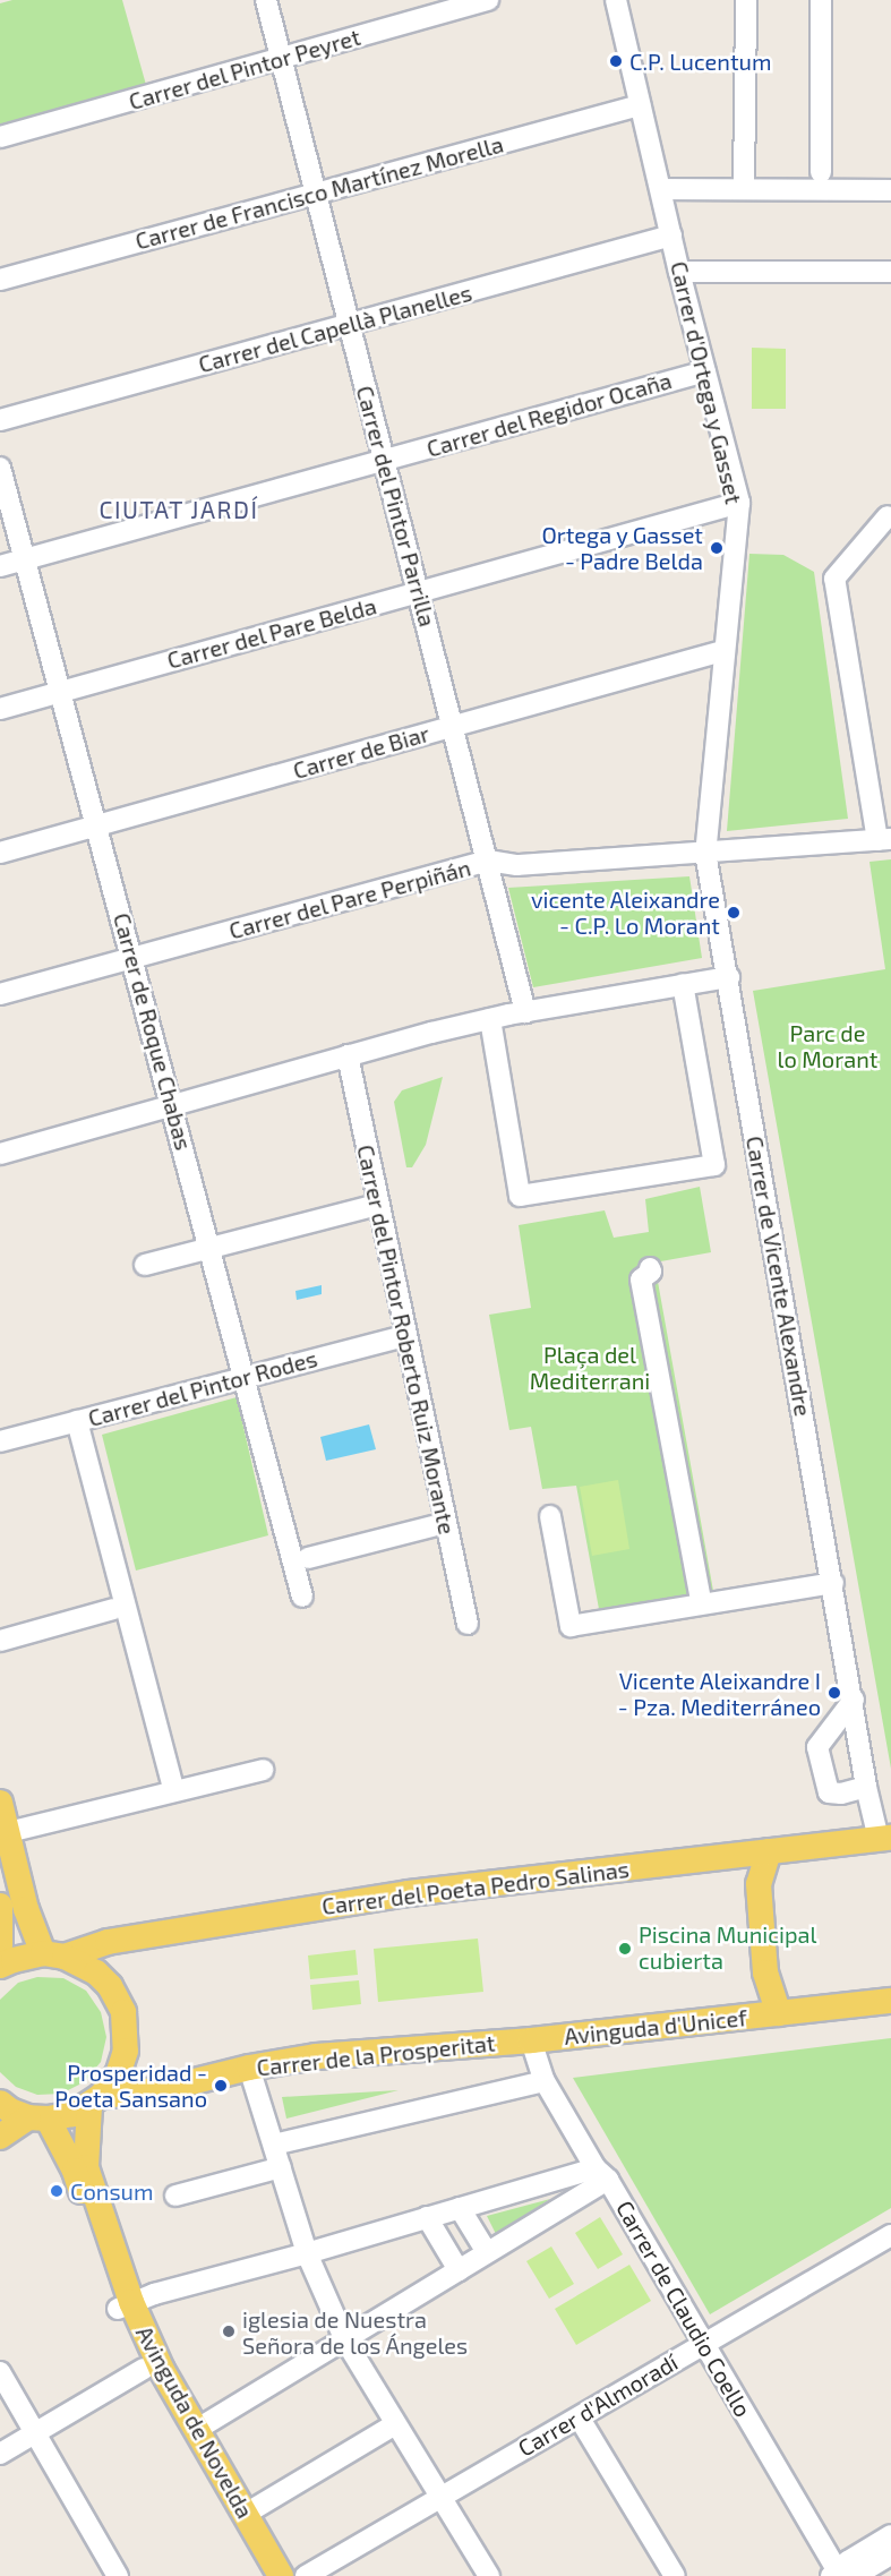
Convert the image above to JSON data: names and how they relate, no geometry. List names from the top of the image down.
{
  "streets": {
    "main road": [
      "Carrer del Poeta Pedro Salinas",
      "Avinguda d'Unicef",
      "Carrer de la Prosperitat",
      "Avinguda de Novelda"
    ],
    "street": [
      "Carrer del Pintor Peyret",
      "Carrer de Francisco Martínez Morella",
      "Carrer del Capellà Planelles",
      "Carrer d'Ortega y Gasset",
      "Carrer del Regidor Ocaña",
      "Carrer del Pintor Parrilla",
      "Carrer del Pare Belda",
      "Carrer de Biar",
      "Carrer del Pare Perpiñán",
      "Carrer de Roque Chabas",
      "Carrer de Vicente Alexandre",
      "Carrer del Pintor Roberto Ruiz Morante",
      "Carrer del Pintor Rodes",
      "Carrer de Claudio Coello",
      "Carrer d'Almoradí"
    ]
  },
  "crossings": [
    ["Carrer del Pintor Peyret", "Carrer del Pintor Parrilla"],
    ["Carrer de Francisco Martínez Morella", "Carrer d'Ortega y Gasset"],
    ["Carrer de Francisco Martínez Morella", "Carrer del Pintor Parrilla"],
    ["Carrer del Capellà Planelles", "Carrer d'Ortega y Gasset"],
    ["Carrer del Capellà Planelles", "Carrer del Pintor Parrilla"],
    ["Carrer d'Ortega y Gasset", "Carrer del Regidor Ocaña"],
    ["Carrer d'Ortega y Gasset", "Carrer del Pare Belda"],
    ["Carrer d'Ortega y Gasset", "Carrer de Biar"],
    ["Carrer d'Ortega y Gasset", "Carrer del Pare Perpiñán"],
    ["Carrer d'Ortega y Gasset", "Carrer de Vicente Alexandre"],
    ["Carrer del Regidor Ocaña", "Carrer del Pintor Parrilla"],
    ["Carrer del Regidor Ocaña", "Carrer de Roque Chabas"],
    ["Carrer del Pintor Parrilla", "Carrer del Pare Belda"],
    ["Carrer del Pintor Parrilla", "Carrer de Biar"],
    ["Carrer del Pintor Parrilla", "Carrer del Pare Perpiñán"],
    ["Carrer del Pare Belda", "Carrer de Roque Chabas"],
    ["Carrer de Biar", "Carrer de Roque Chabas"],
    ["Carrer del Pare Perpiñán", "Carrer de Roque Chabas"],
    ["Carrer del Pare Perpiñán", "Carrer de Vicente Alexandre"],
    ["Carrer de Roque Chabas", "Carrer del Pintor Rodes"],
    ["Carrer de Vicente Alexandre", "Carrer del Poeta Pedro Salinas"],
    ["Carrer del Pintor Roberto Ruiz Morante", "Carrer del Pintor Rodes"],
    ["Carrer del Poeta Pedro Salinas", "Avinguda d'Unicef"],
    ["Avinguda d'Unicef", "Carrer de la Prosperitat"],
    ["Avinguda d'Unicef", "Carrer de Claudio Coello"],
    ["Carrer de la Prosperitat", "Carrer de Claudio Coello"],
    ["Carrer de la Prosperitat", "Avinguda de Novelda"],
    ["Carrer de Claudio Coello", "Carrer d'Almoradí"]
  ],
  "districts": ["CIUTAT JARDÍ"],
  "parks": ["Parc de lo Morant", "Plaça del Mediterrani"],
  "places": [
    "C.P. Lucentum",
    "Ortega y Gasset - Padre Belda",
    "vicente Aleixandre - C.P. Lo Morant",
    "Vicente Aleixandre I - Pza. Mediterráneo",
    "Piscina Municipal cubierta",
    "Prosperidad - Poeta Sansano",
    "Consum",
    "iglesia de Nuestra Señora de los Ángeles"
  ]
}
